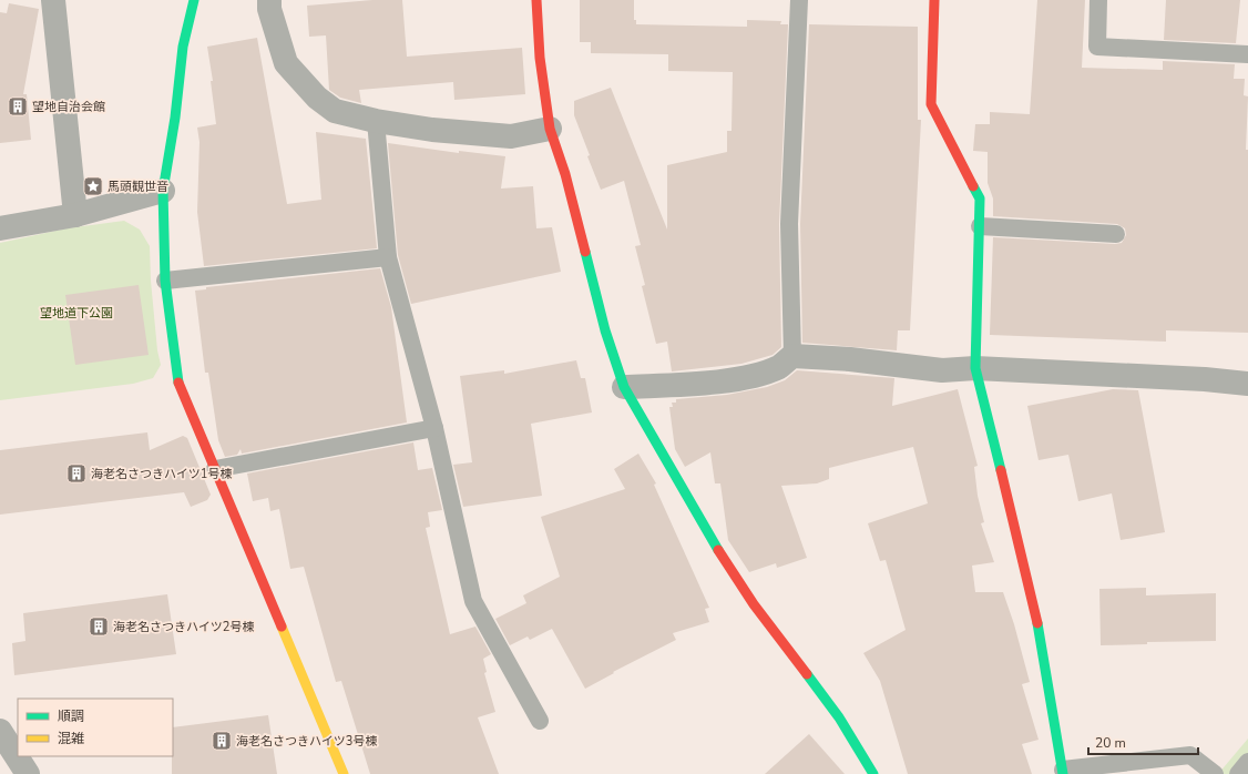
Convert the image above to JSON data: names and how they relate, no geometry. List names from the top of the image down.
{
  "parks": ["望地道下公園"],
  "places": {
    "building": [
      "望地自治会館",
      "海老名さつきハイツ1号棟",
      "海老名さつきハイツ2号棟",
      "海老名さつきハイツ3号棟"
    ],
    "place": ["馬頭観世音"]
  },
  "legend": ["順調", "混雑"],
  "scale_bar": "20 m"
}
